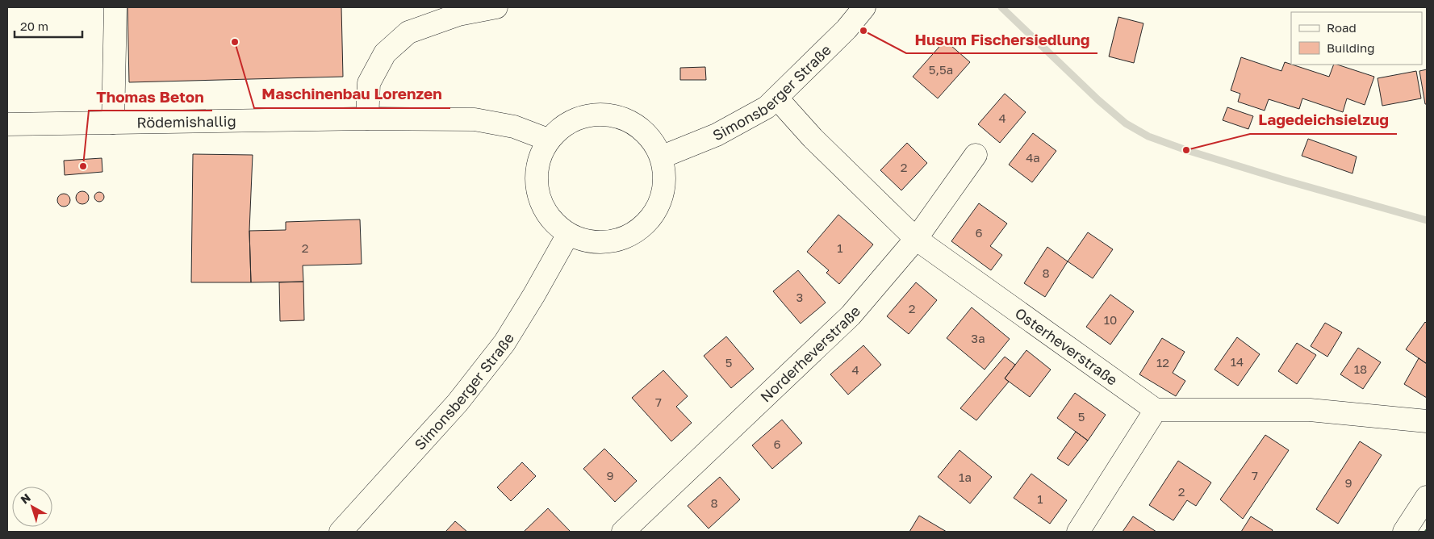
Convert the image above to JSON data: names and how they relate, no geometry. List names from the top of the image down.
{
  "streets": {
    "street": [
      "Simonsberger Straße",
      "Rödemishallig",
      "Osterheverstraße",
      "Norderheverstraße"
    ]
  },
  "crossings": [
    ["Simonsberger Straße", "Rödemishallig"],
    ["Simonsberger Straße", "Osterheverstraße"],
    ["Osterheverstraße", "Norderheverstraße"]
  ],
  "places": [
    "Husum Fischersiedlung",
    "Maschinenbau Lorenzen",
    "Lagedeichsielzug",
    "Thomas Beton"
  ],
  "house_numbers": [
    "5,5a",
    "4",
    "4a",
    "2",
    "6",
    "2",
    "1",
    "8",
    "3",
    "2",
    "10",
    "3a",
    "14",
    "5",
    "12",
    "18",
    "4",
    "7",
    "5",
    "6",
    "9",
    "7",
    "1a",
    "9",
    "2",
    "1",
    "8"
  ],
  "legend": ["Road", "Building"],
  "scale_bar": "20 m",
  "north": "top left"
}
